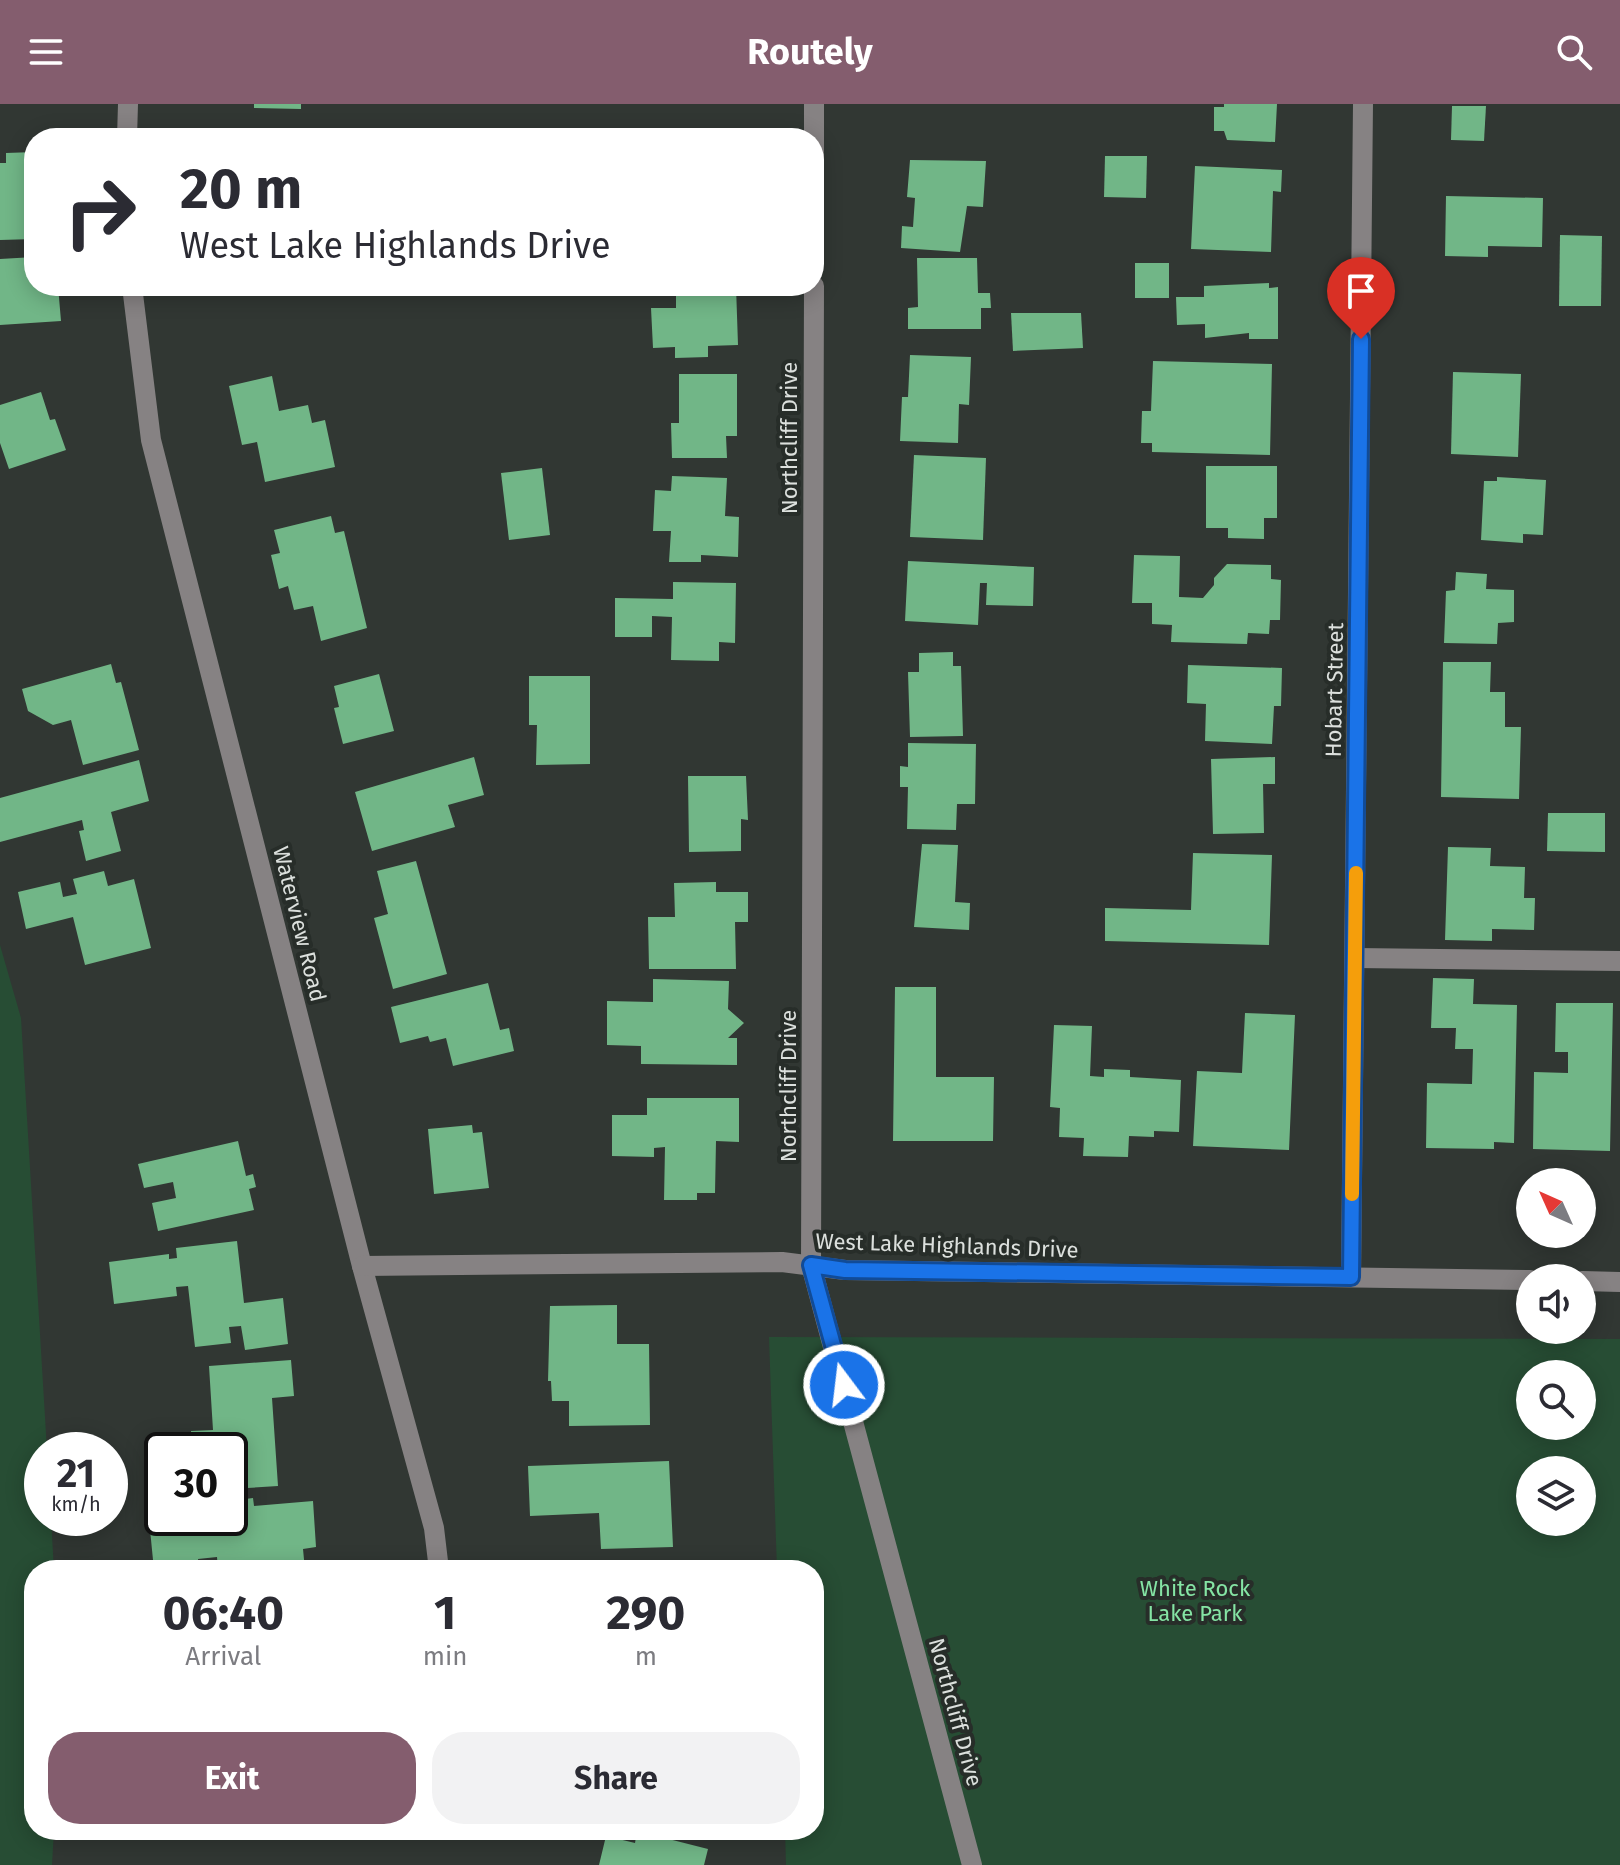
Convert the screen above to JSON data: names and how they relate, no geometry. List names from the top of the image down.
{
  "streets": {
    "street": [
      "Northcliff Drive",
      "Hobart Street",
      "Waterview Road",
      "West Lake Highlands Drive"
    ]
  },
  "crossings": [
    ["Northcliff Drive", "West Lake Highlands Drive"],
    ["Hobart Street", "West Lake Highlands Drive"],
    ["Waterview Road", "West Lake Highlands Drive"]
  ],
  "parks": ["White Rock Lake Park"],
  "north": "top left",
  "page": {
    "header": "Routely",
    "turn": ["20 m", "West Lake Highlands Drive"],
    "speed": "21 km/h",
    "limit": "30",
    "eta": [
      "06:40",
      "Arrival",
      "1",
      "min",
      "290",
      "m"
    ],
    "buttons": ["Exit", "Share"]
  }
}
